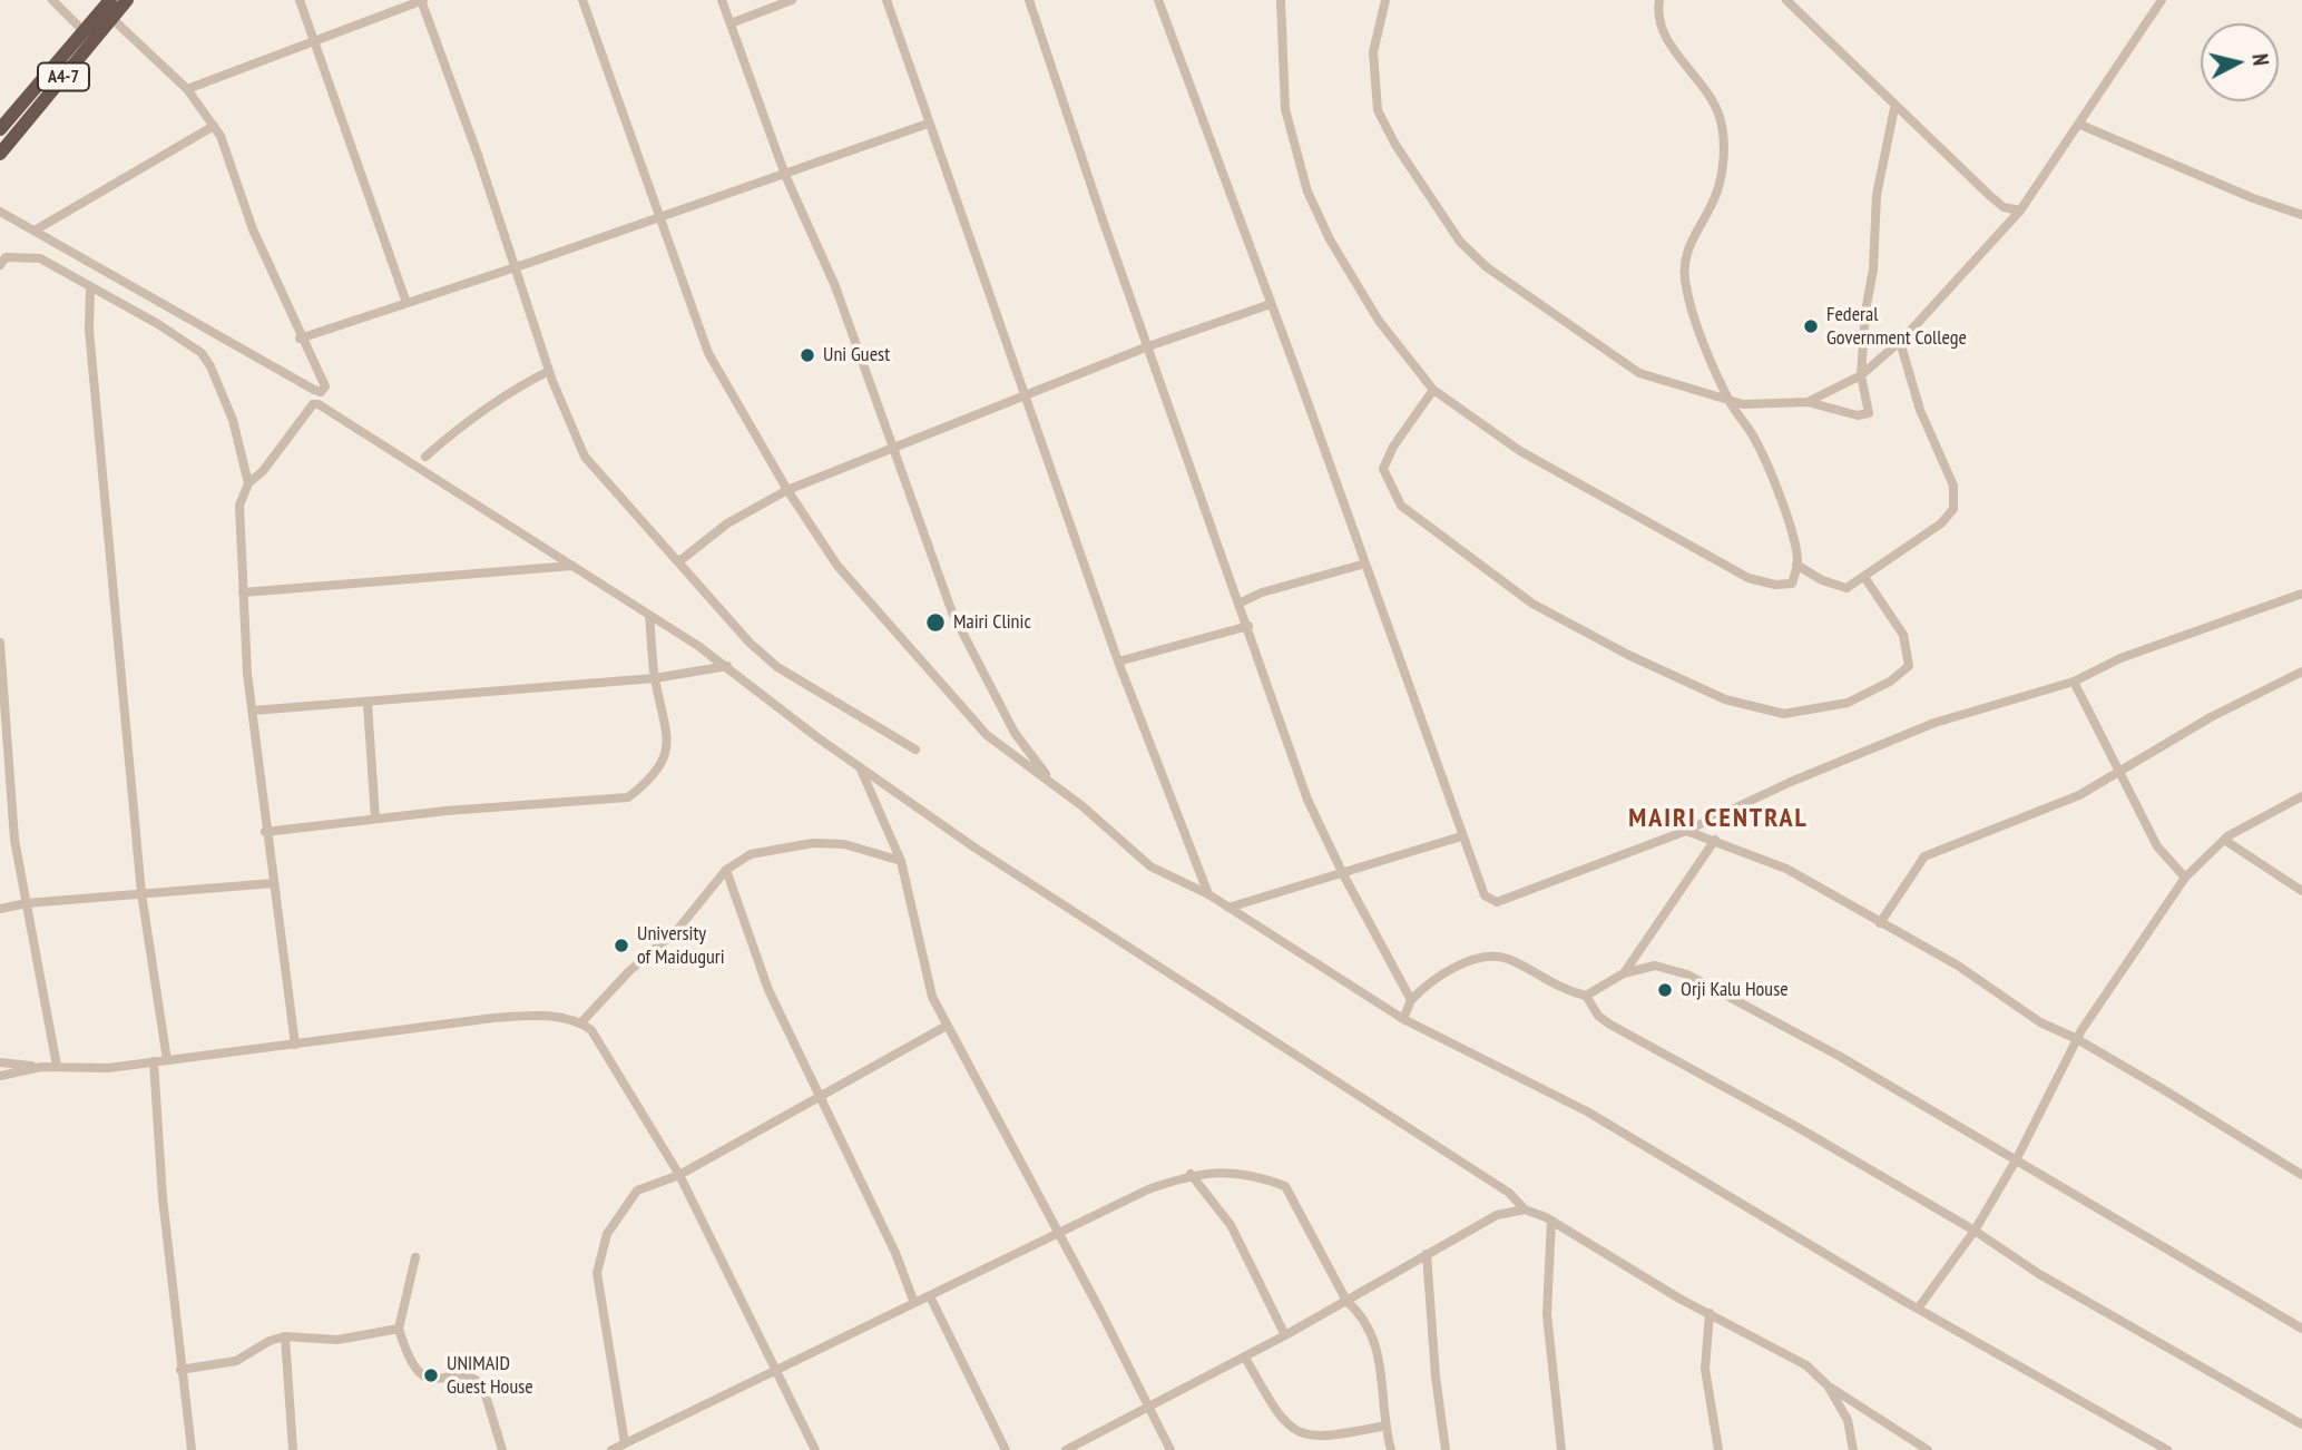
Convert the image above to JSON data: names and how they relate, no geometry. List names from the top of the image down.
{
  "streets": {
    "highway": ["A4-7"]
  },
  "districts": ["MAIRI CENTRAL"],
  "places": [
    "Federal Government College",
    "Uni Guest",
    "Mairi Clinic",
    "University of Maiduguri",
    "Orji Kalu House",
    "UNIMAID Guest House"
  ],
  "north": "right"
}
